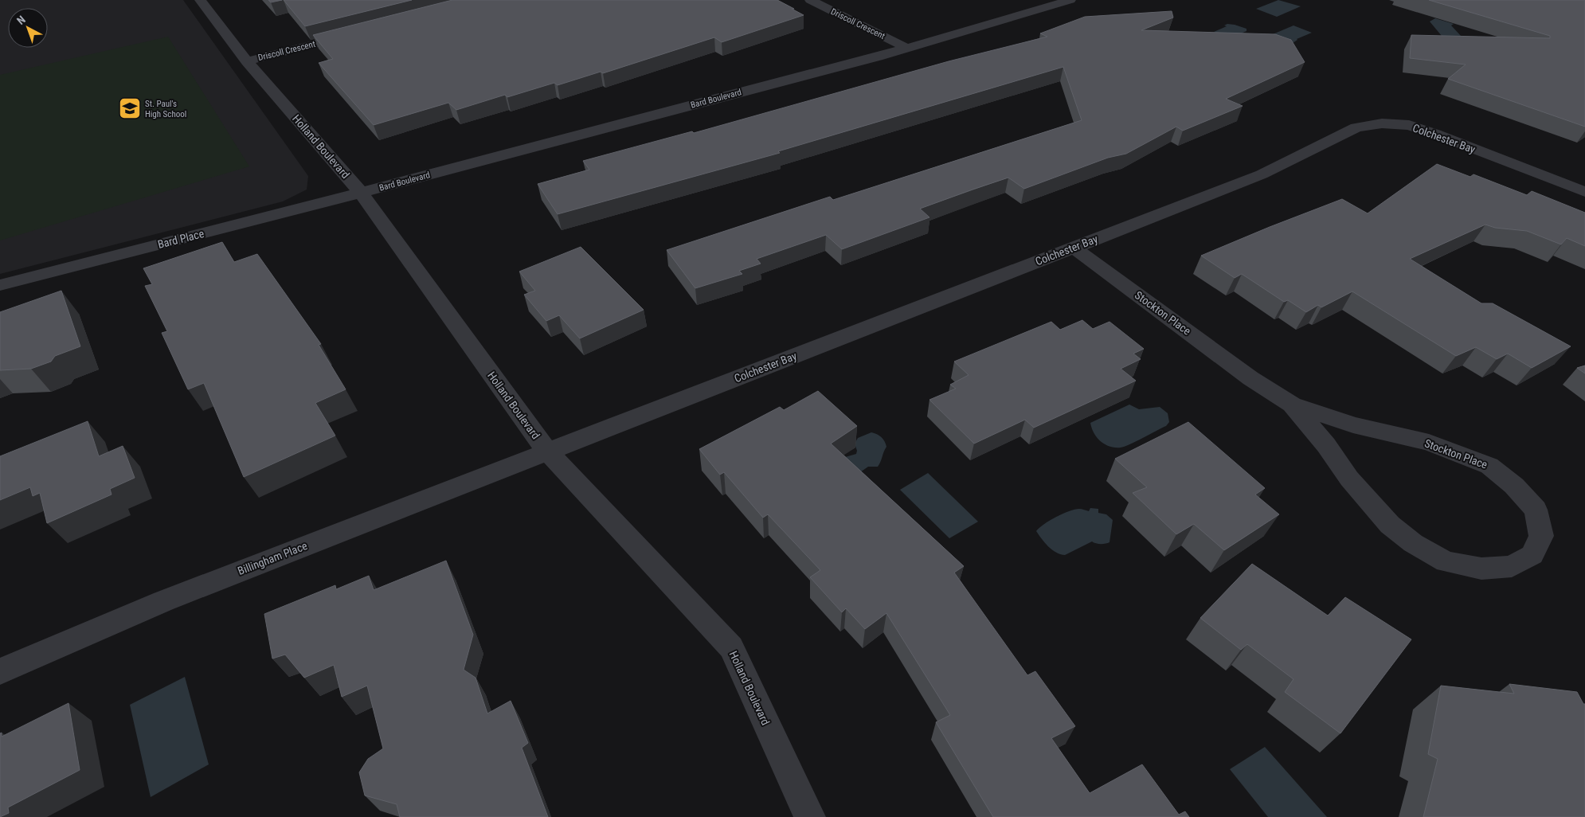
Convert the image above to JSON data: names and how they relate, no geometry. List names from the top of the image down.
{
  "streets": {
    "street": [
      "Driscoll Crescent",
      "Bard Boulevard",
      "Colchester Bay",
      "Holland Boulevard",
      "Bard Place",
      "Stockton Place",
      "Billingham Place"
    ]
  },
  "crossings": [
    ["Driscoll Crescent", "Bard Boulevard"],
    ["Driscoll Crescent", "Holland Boulevard"],
    ["Bard Boulevard", "Holland Boulevard"],
    ["Bard Boulevard", "Bard Place"],
    ["Colchester Bay", "Holland Boulevard"],
    ["Colchester Bay", "Stockton Place"],
    ["Colchester Bay", "Billingham Place"],
    ["Holland Boulevard", "Bard Place"],
    ["Holland Boulevard", "Billingham Place"]
  ],
  "places": {
    "school or university": ["St. Paul's High School"]
  },
  "north": "top left"
}
